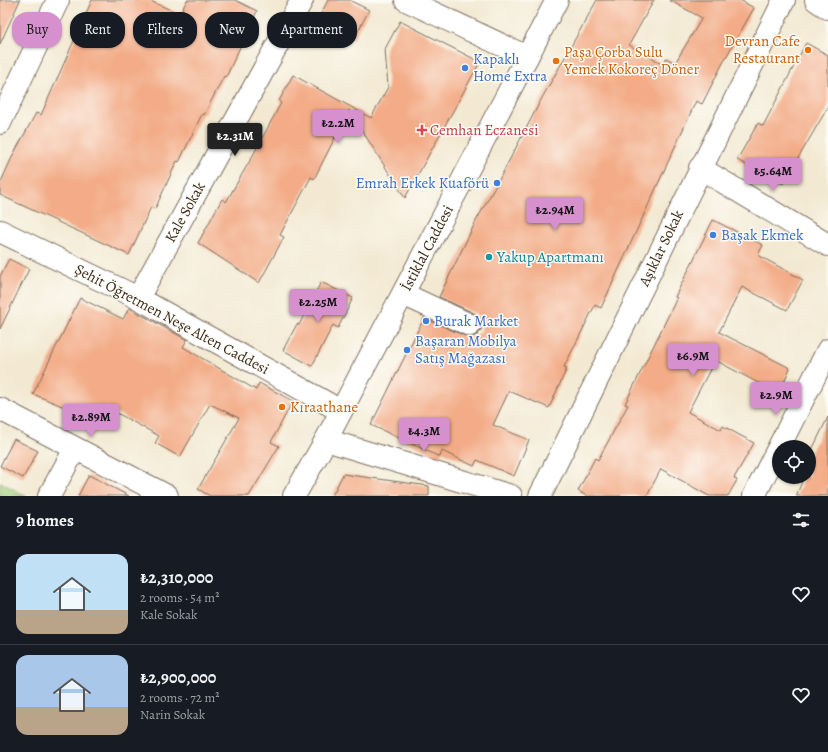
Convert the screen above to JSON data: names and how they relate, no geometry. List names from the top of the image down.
{
  "streets": {
    "street": [
      "Kale Sokak",
      "İstiklal Caddesi",
      "Aşıklar Sokak",
      "Şehit Öğretmen Neşe Alten Caddesi"
    ]
  },
  "crossings": [
    ["Kale Sokak", "Şehit Öğretmen Neşe Alten Caddesi"],
    ["İstiklal Caddesi", "Şehit Öğretmen Neşe Alten Caddesi"]
  ],
  "places": {
    "other": [
      "Devran Cafe Restaurant",
      "Paşa Çorba Sulu Yemek Kokoreç Döner",
      "Kapaklı Home Extra",
      "Emrah Erkek Kuaförü",
      "Başak Ekmek",
      "Yakup Apartmanı",
      "Burak Market",
      "Başaran Mobilya Satış Mağazası",
      "Kıraathane"
    ],
    "health": ["Cemhan Eczanesi"]
  },
  "page": {
    "chip": [
      "Buy",
      "Rent",
      "Filters",
      "New",
      "Apartment"
    ],
    "price": [
      "₺2.2M",
      "₺2.31M",
      "₺5.64M",
      "₺2.94M",
      "₺2.25M",
      "₺6.9M",
      "₺2.9M",
      "₺2.89M",
      "₺4.3M"
    ],
    "heading": "9 homes",
    "list": [
      {
        "name": "₺2,310,000",
        "note": "2 rooms · 54 m² · Kale Sokak"
      },
      {
        "name": "₺2,900,000",
        "note": "2 rooms · 72 m² · Narin Sokak"
      }
    ]
  }
}
